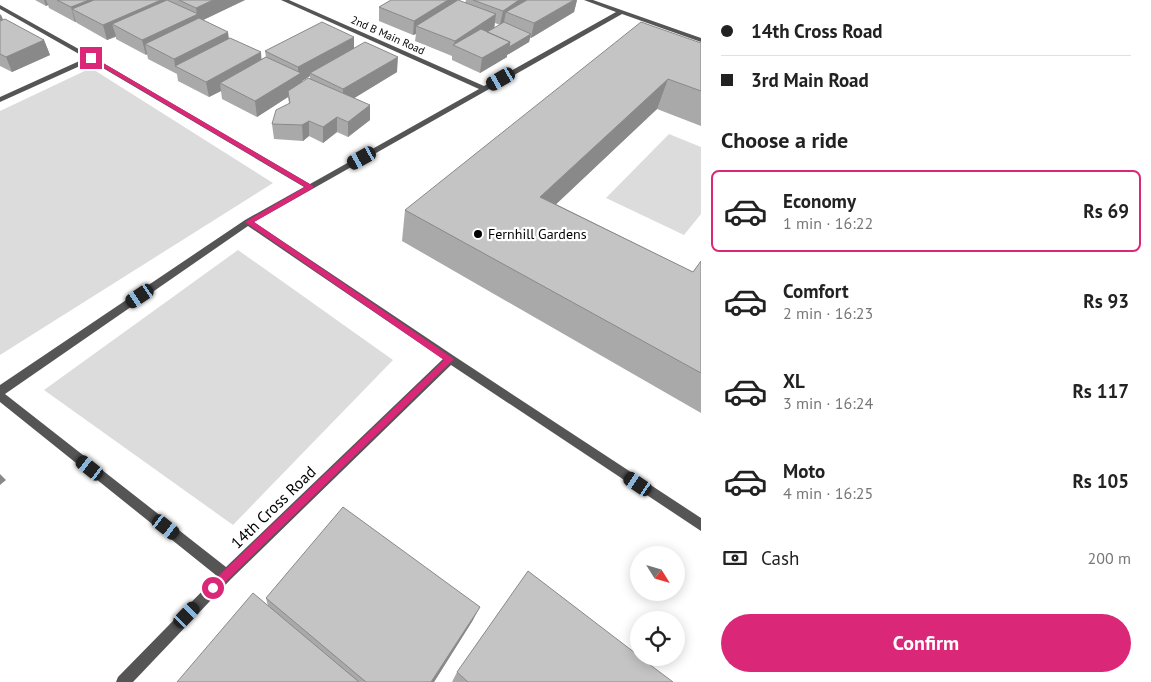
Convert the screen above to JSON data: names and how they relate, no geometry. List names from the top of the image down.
{
  "streets": {
    "street": ["2nd B Main Road", "14th Cross Road"]
  },
  "places": ["Fernhill Gardens"],
  "north": "bottom right",
  "page": {
    "banner": ["14th Cross Road", "3rd Main Road"],
    "heading": "Choose a ride",
    "list": [
      {
        "name": "Economy",
        "note": "1 min · 16:22",
        "value": "Rs 69"
      },
      {
        "name": "Comfort",
        "note": "2 min · 16:23",
        "value": "Rs 93"
      },
      {
        "name": "XL",
        "note": "3 min · 16:24",
        "value": "Rs 117"
      },
      {
        "name": "Moto",
        "note": "4 min · 16:25",
        "value": "Rs 105"
      }
    ],
    "pay": ["Cash", "200 m"],
    "buttons": "Confirm"
  }
}
